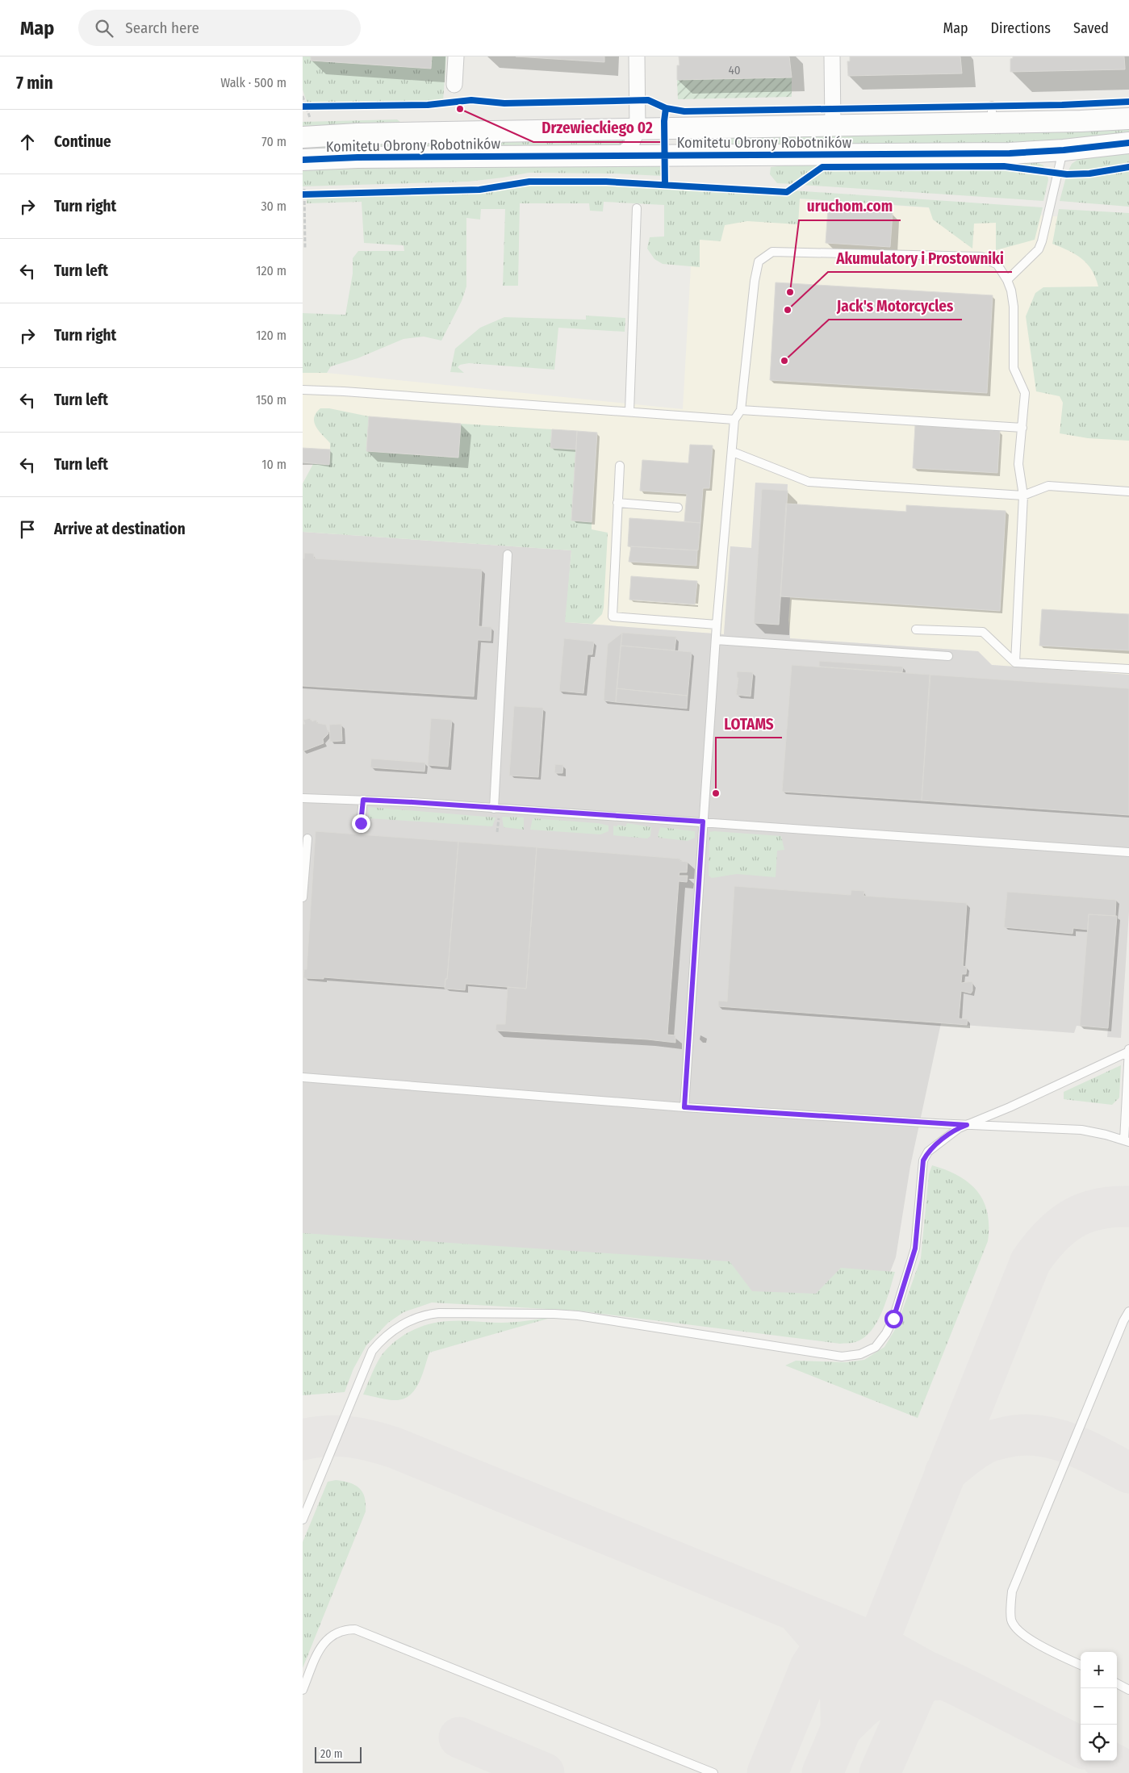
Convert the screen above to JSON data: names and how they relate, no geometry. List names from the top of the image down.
{
  "streets": {
    "street": ["Komitetu Obrony Robotników"]
  },
  "places": [
    "Drzewieckiego 02",
    "uruchom.com",
    "Akumulatory i Prostowniki",
    "Jack's Motorcycles",
    "LOTAMS"
  ],
  "house_numbers": ["40"],
  "scale_bar": "20 m",
  "page": {
    "header": "Map",
    "search": "Search here",
    "nav": ["Map", "Directions", "Saved"],
    "heading": ["7 min", "Walk · 500 m"],
    "list": [
      ["Continue", "70 m"],
      ["Turn right", "30 m"],
      ["Turn left", "120 m"],
      ["Turn right", "120 m"],
      ["Turn left", "150 m"],
      ["Turn left", "10 m"],
      "Arrive at destination"
    ],
    "map_buttons": ["+", "−"],
    "scale": "20 m"
  }
}
